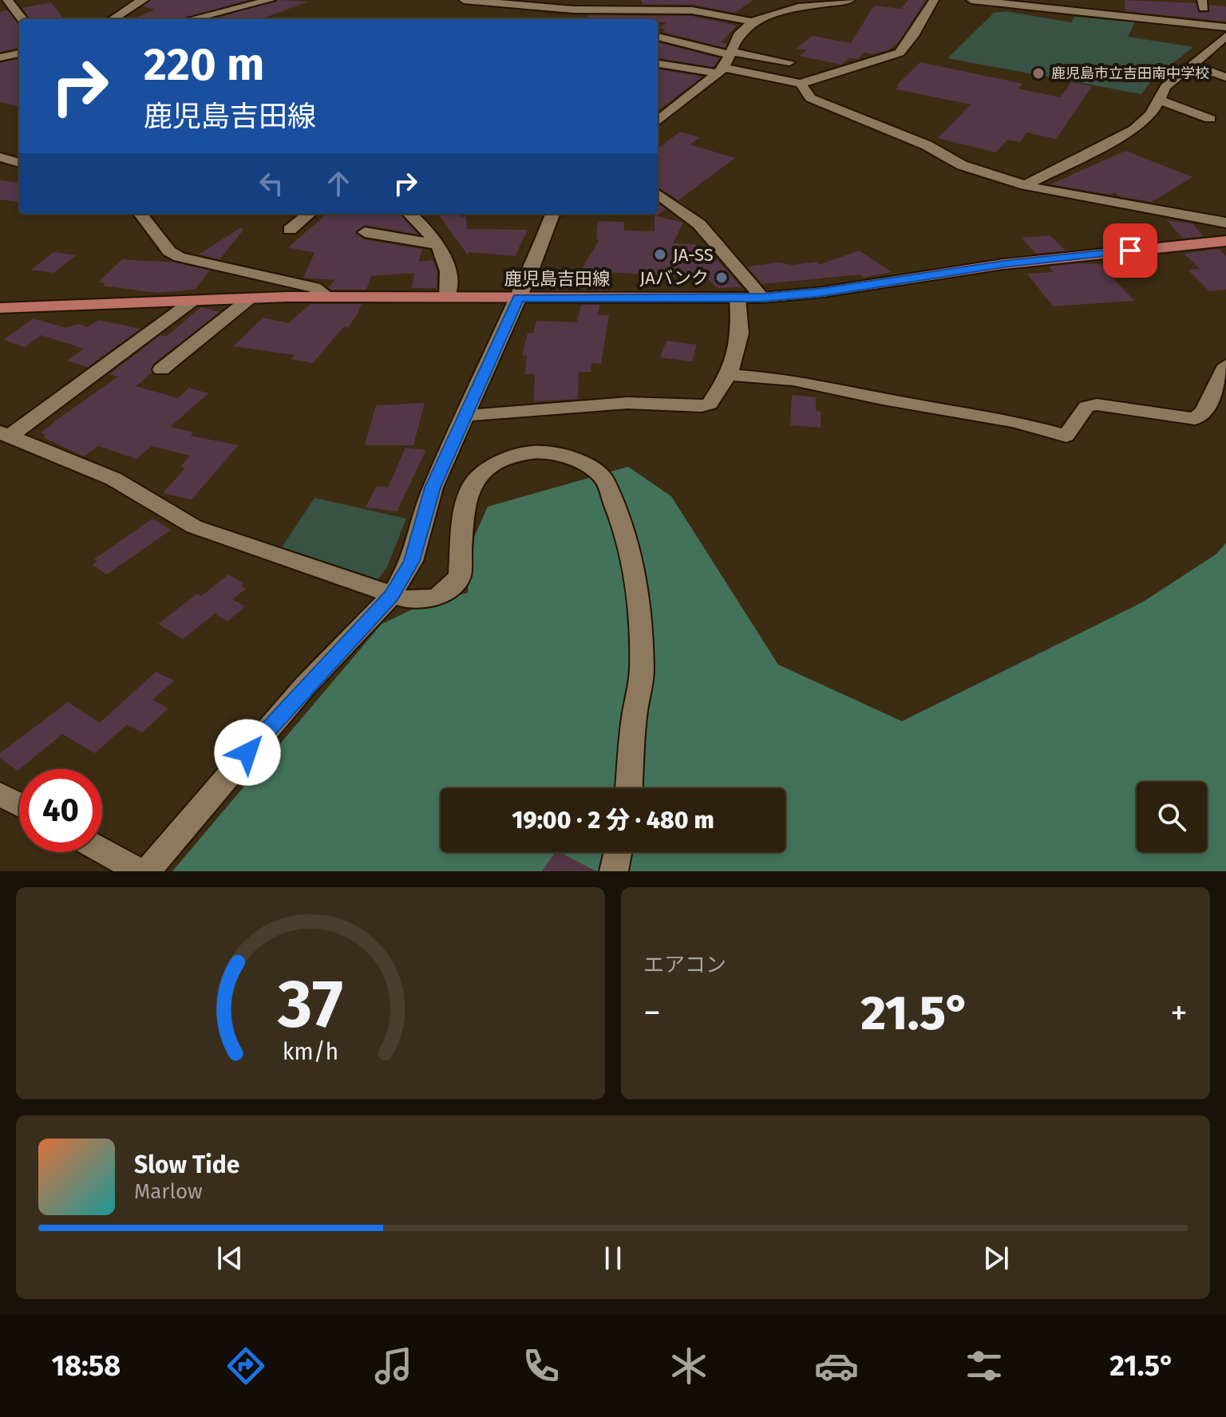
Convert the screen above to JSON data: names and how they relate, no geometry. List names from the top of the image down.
{
  "streets": {
    "main road": ["鹿児島吉田線"]
  },
  "places": ["鹿児島市立吉田南中学校", "JA-SS", "JAバンク"],
  "page": {
    "turn": ["220 m", "鹿児島吉田線"],
    "limit": "40",
    "trip": "19:00 · 2 分 · 480 m",
    "tile": "エアコン",
    "heat": ["−", "21.5°", "+"],
    "song": ["Slow Tide", "Marlow"],
    "tabs": ["18:58", "21.5°"],
    "gauge": ["37", "km/h"]
  }
}
